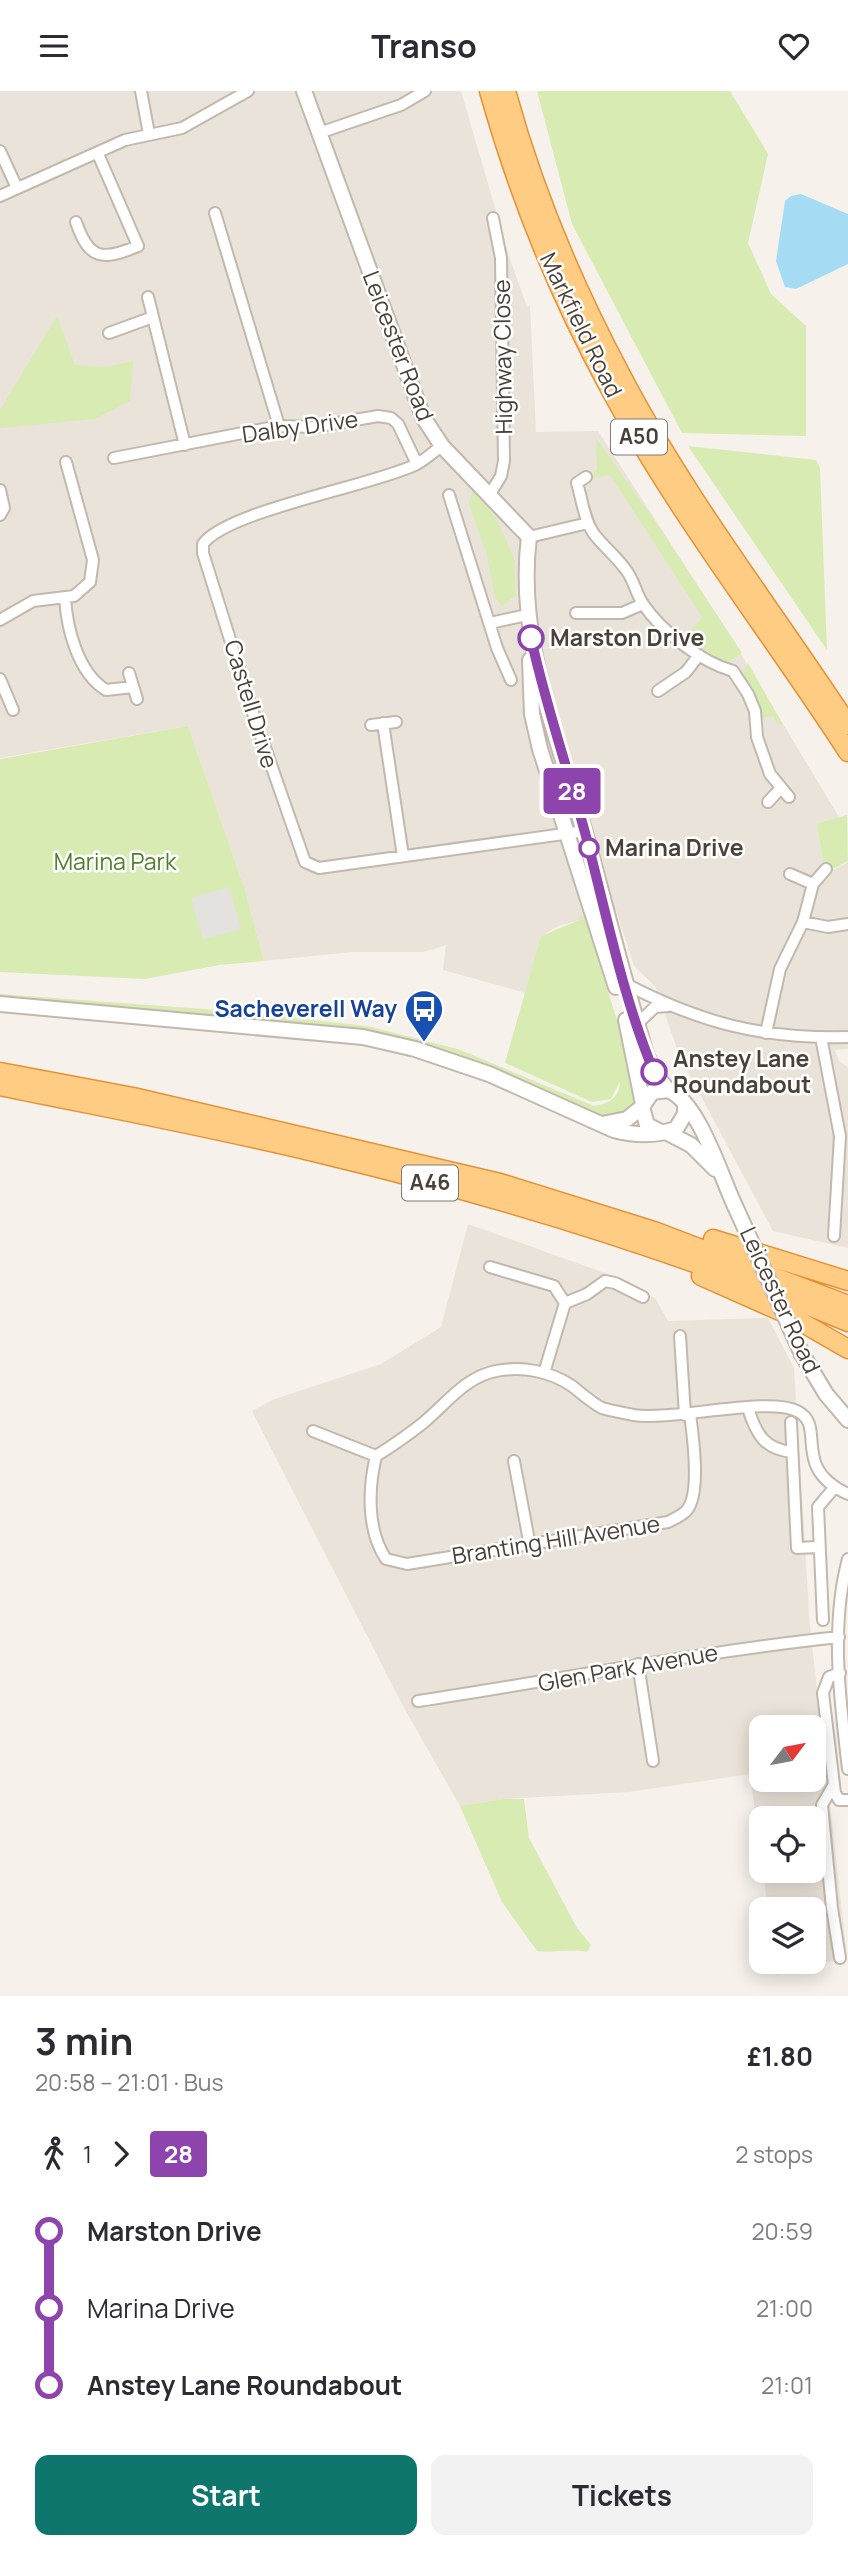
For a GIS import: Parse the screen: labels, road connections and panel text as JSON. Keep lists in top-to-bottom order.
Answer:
{
  "streets": {
    "highway": ["Markfield Road", "A50", "A46"],
    "street": [
      "Leicester Road",
      "Highway Close",
      "Dalby Drive",
      "Castell Drive",
      "Branting Hill Avenue",
      "Glen Park Avenue"
    ]
  },
  "crossings": [
    ["Leicester Road", "Highway Close"],
    ["Dalby Drive", "Castell Drive"]
  ],
  "parks": ["Marina Park"],
  "places": {
    "other": ["Marston Drive", "Marina Drive", "Anstey Lane Roundabout"],
    "bus stop": ["Sacheverell Way"]
  },
  "lines": ["bus line 28"],
  "north": "top right",
  "page": {
    "header": "Transo",
    "on_map": "28",
    "heading": ["3 min", "20:58 – 21:01 · Bus", "£1.80"],
    "legs": ["1", "28", "2 stops"],
    "list": [
      {
        "name": "Marston Drive",
        "value": "20:59"
      },
      {
        "name": "Marina Drive",
        "value": "21:00"
      },
      {
        "name": "Anstey Lane Roundabout",
        "value": "21:01"
      }
    ],
    "buttons": ["Start", "Tickets"]
  }
}
